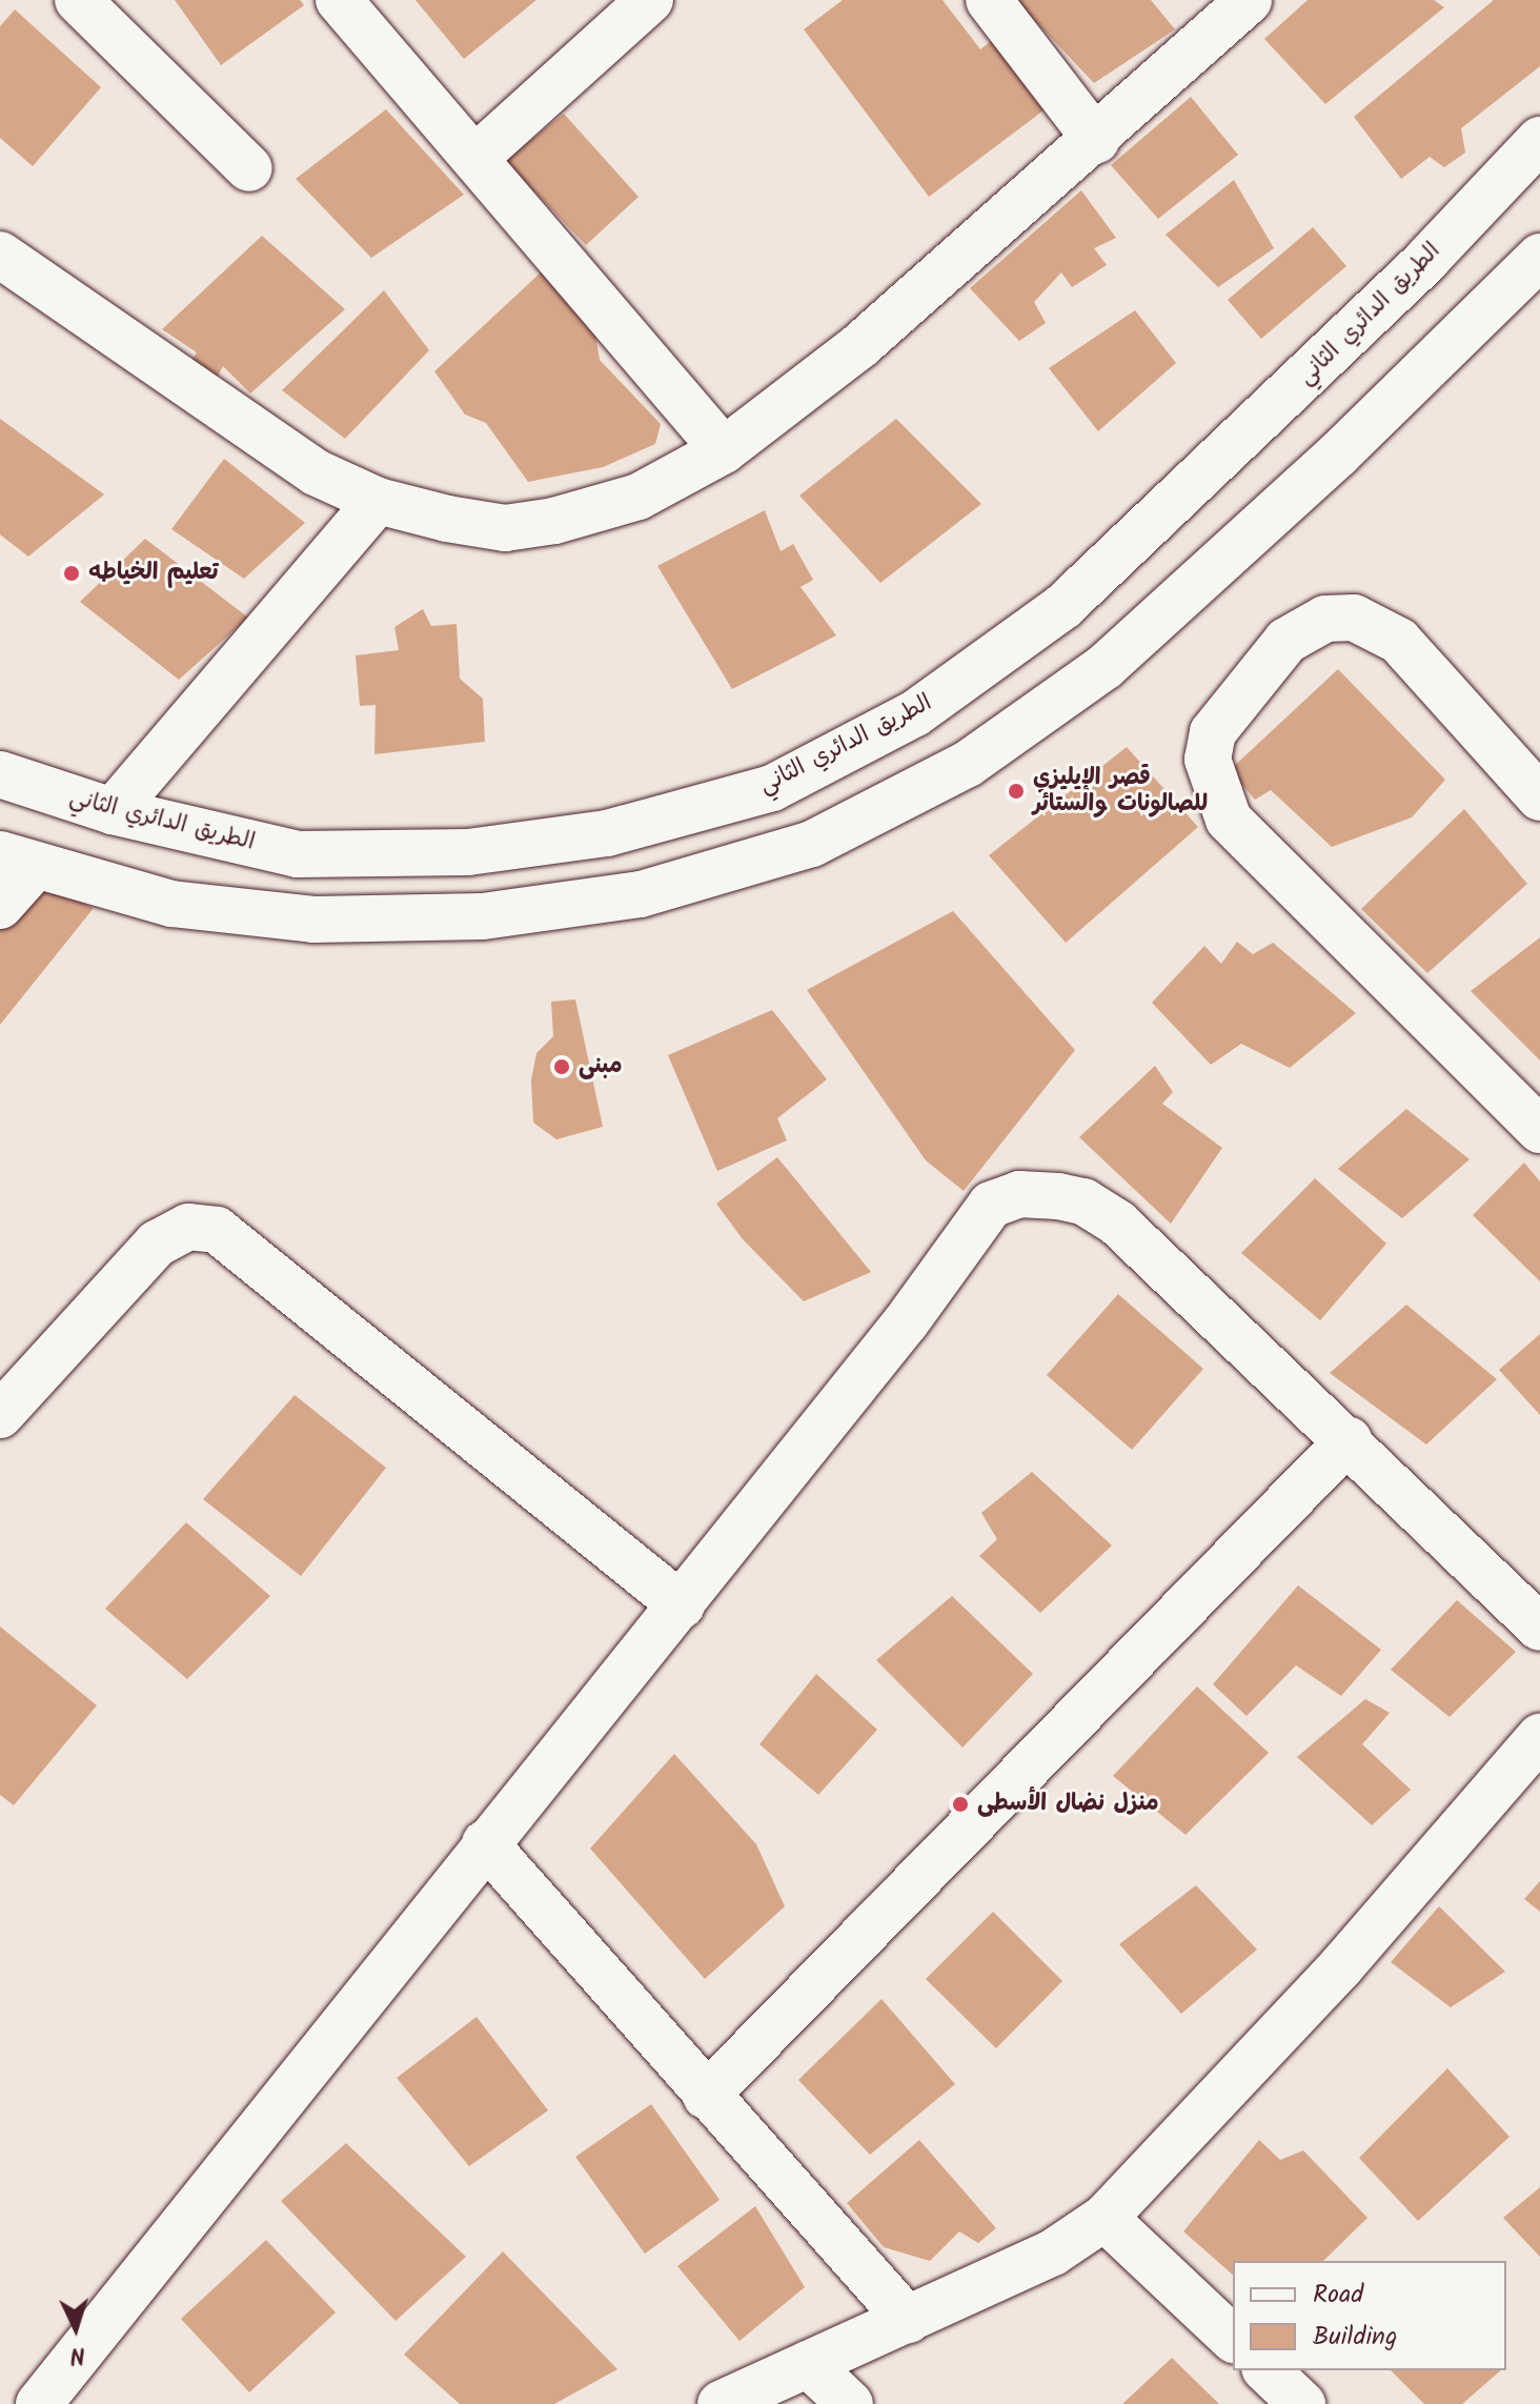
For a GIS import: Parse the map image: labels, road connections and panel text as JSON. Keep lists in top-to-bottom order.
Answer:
{
  "streets": {
    "street": ["الطريق الدائري الثاني"]
  },
  "places": [
    "تعليم الخياطه",
    "قصر الإيليزي للصالونات والستائر",
    "مبنى",
    "منزل نضال الأسطى"
  ],
  "legend": ["Road", "Building"],
  "north": "bottom"
}
